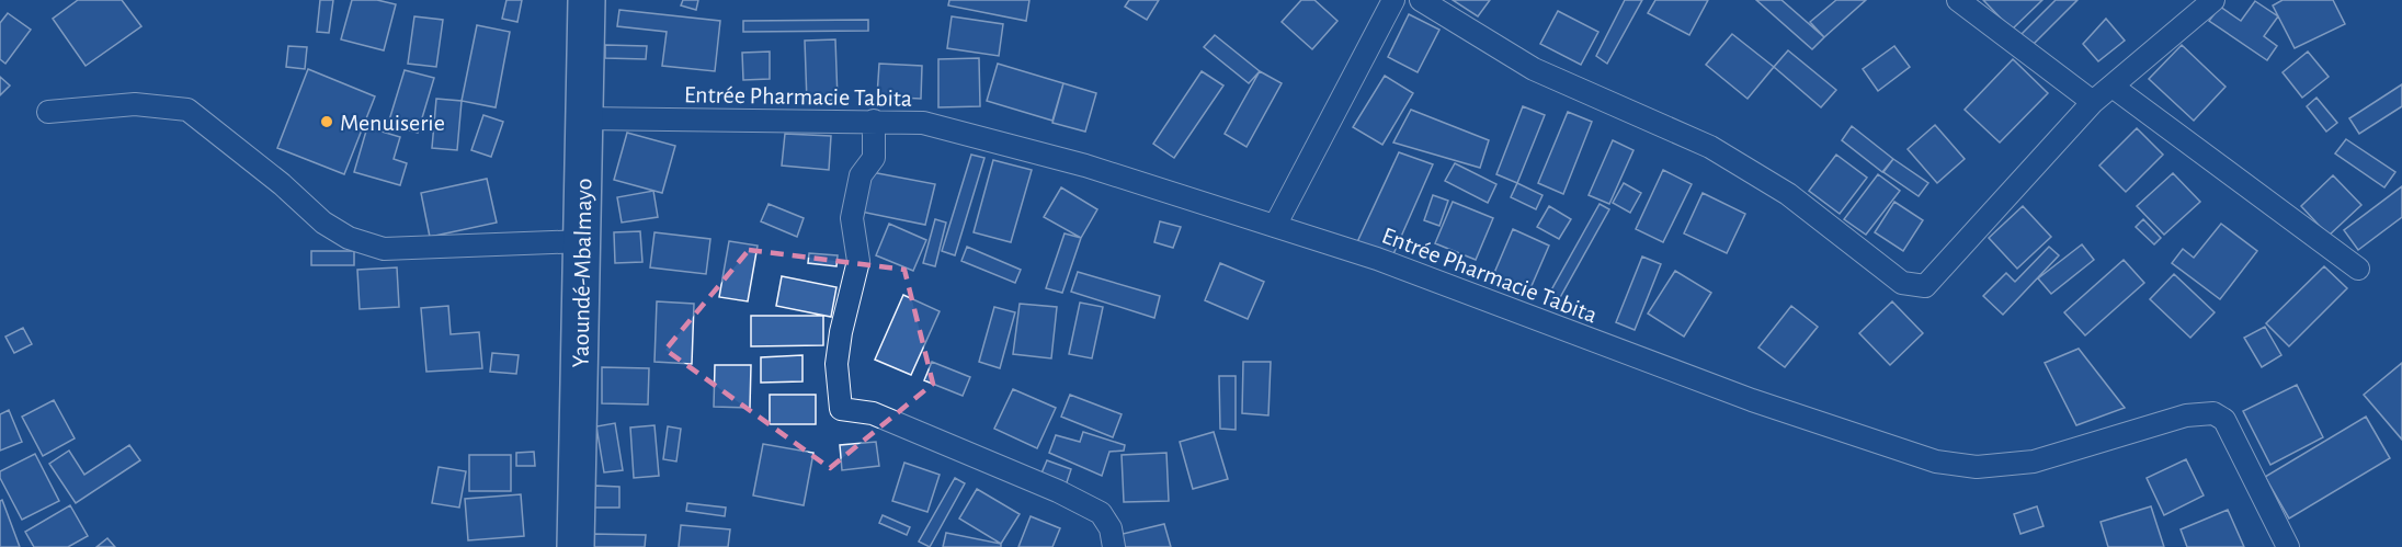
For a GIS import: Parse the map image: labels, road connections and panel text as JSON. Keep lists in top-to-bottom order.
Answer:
{
  "streets": {
    "highway": ["Yaoundé-Mbalmayo"],
    "street": ["Entrée Pharmacie Tabita"]
  },
  "crossings": [
    ["Entrée Pharmacie Tabita", "Yaoundé-Mbalmayo"]
  ],
  "places": ["Menuiserie"]
}
